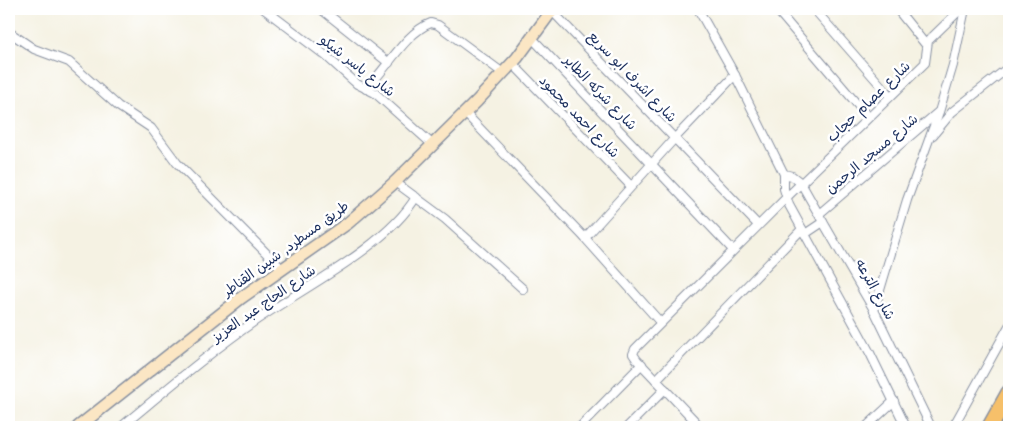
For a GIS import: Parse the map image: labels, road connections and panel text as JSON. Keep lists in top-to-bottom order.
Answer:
{
  "streets": {
    "main road": ["طريق مسطرد, شبين القناطر"],
    "street": [
      "شارع ياسر شيكو",
      "شارع اشرف ابو سريع",
      "شارع شركه الطاير",
      "شارع عصام حجاب",
      "شارع احمد محمود",
      "شارع مسجد الرحمن",
      "شارع الترعه",
      "شارع الحاج عبد العزيز"
    ]
  },
  "crossings": [
    ["شارع ياسر شيكو", "طريق مسطرد, شبين القناطر"],
    ["شارع اشرف ابو سريع", "شارع عصام حجاب"],
    ["شارع اشرف ابو سريع", "طريق مسطرد, شبين القناطر"],
    ["شارع شركه الطاير", "شارع عصام حجاب"],
    ["شارع شركه الطاير", "طريق مسطرد, شبين القناطر"],
    ["شارع عصام حجاب", "شارع الترعه"],
    ["شارع احمد محمود", "طريق مسطرد, شبين القناطر"],
    ["شارع مسجد الرحمن", "شارع الترعه"]
  ]
}
